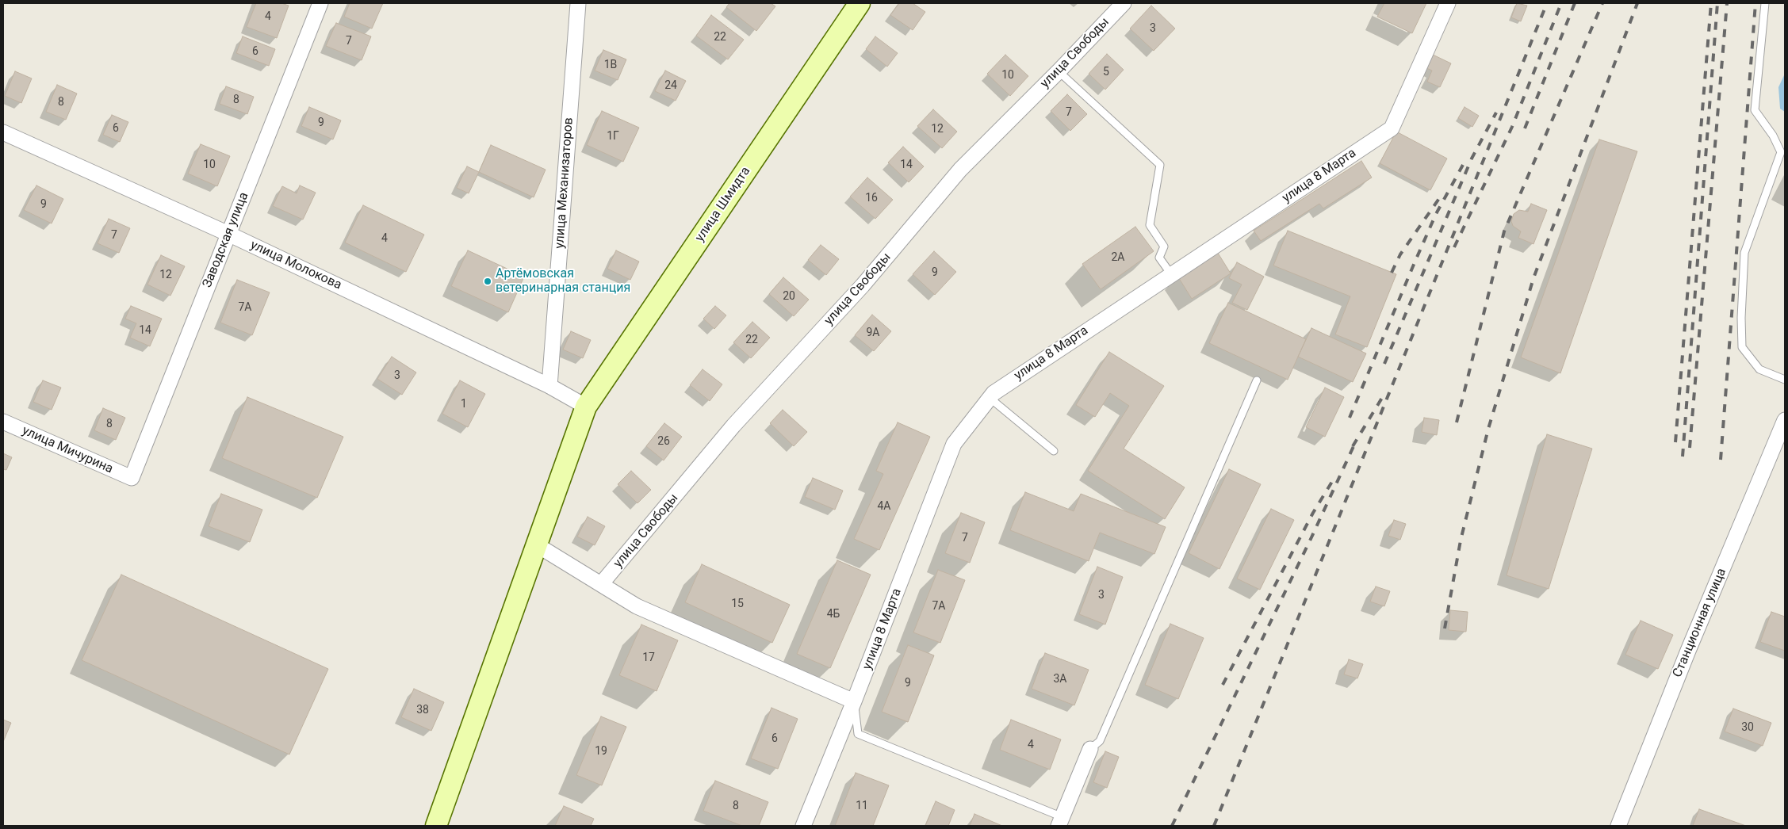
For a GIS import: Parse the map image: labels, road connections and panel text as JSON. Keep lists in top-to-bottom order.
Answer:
{
  "streets": {
    "street": [
      "улица Свободы",
      "улица 8 Марта",
      "улица Механизаторов",
      "улица Шмидта",
      "Заводская улица",
      "улица Молокова",
      "улица Мичурина",
      "Станционная улица"
    ]
  },
  "crossings": [
    ["улица Механизаторов", "улица Молокова"],
    ["улица Шмидта", "улица Молокова"],
    ["Заводская улица", "улица Молокова"],
    ["Заводская улица", "улица Мичурина"]
  ],
  "places": ["Артёмовская ветеринарная станция"],
  "house_numbers": [
    "4",
    "3",
    "22",
    "7",
    "6",
    "1В",
    "5",
    "10",
    "24",
    "8",
    "8",
    "7",
    "9",
    "6",
    "12",
    "1Г",
    "10",
    "14",
    "16",
    "9",
    "7",
    "4",
    "2А",
    "9",
    "12",
    "20",
    "7А",
    "14",
    "9А",
    "22",
    "3",
    "1",
    "8",
    "26",
    "4А",
    "7",
    "3",
    "15",
    "7А",
    "4Б",
    "17",
    "3А",
    "9",
    "38",
    "30",
    "6",
    "4",
    "19",
    "8",
    "11"
  ]
}
